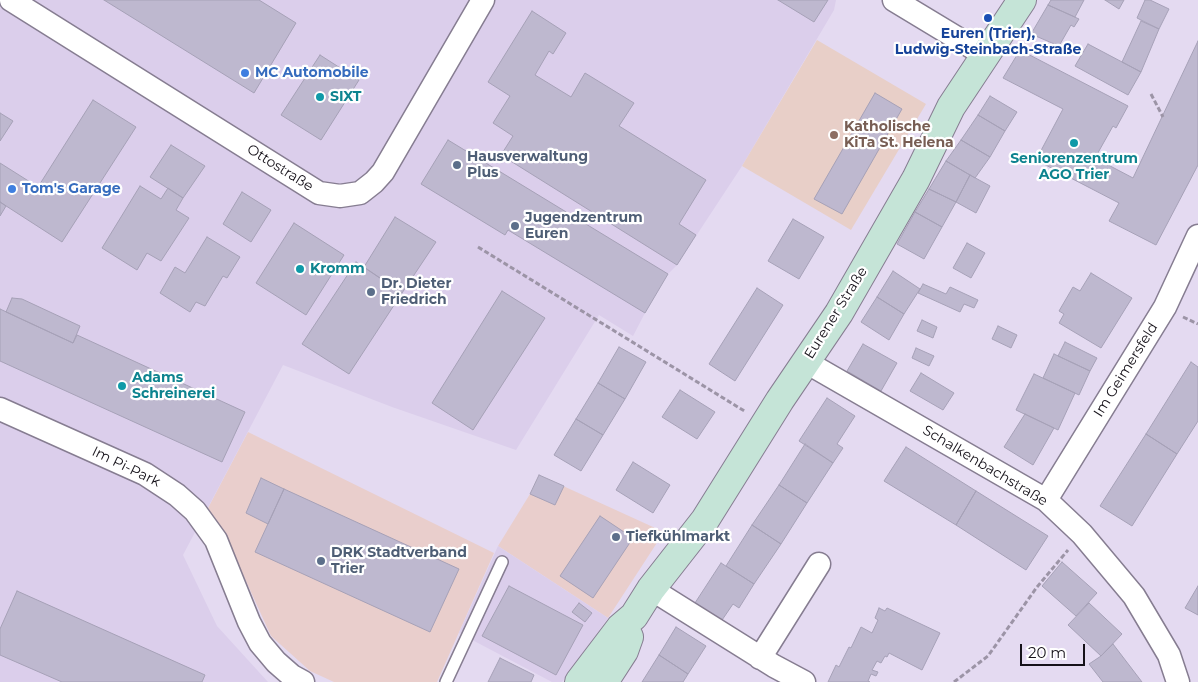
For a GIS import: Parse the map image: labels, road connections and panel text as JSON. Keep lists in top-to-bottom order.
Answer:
{
  "streets": {
    "street": [
      "Ottostraße",
      "Eurener Straße",
      "Im Geimersfeld",
      "Schalkenbachstraße",
      "Im Pi-Park"
    ]
  },
  "crossings": [
    ["Eurener Straße", "Schalkenbachstraße"],
    ["Im Geimersfeld", "Schalkenbachstraße"]
  ],
  "places": [
    "Euren (Trier), Ludwig-Steinbach-Straße",
    "MC Automobile",
    "SIXT",
    "Katholische KiTa St. Helena",
    "Seniorenzentrum AGO Trier",
    "Hausverwaltung Plus",
    "Tom's Garage",
    "Jugendzentrum Euren",
    "Kromm",
    "Dr. Dieter Friedrich",
    "Adams Schreinerei",
    "Tiefkühlmarkt",
    "DRK Stadtverband Trier"
  ],
  "scale_bar": "20 m"
}
